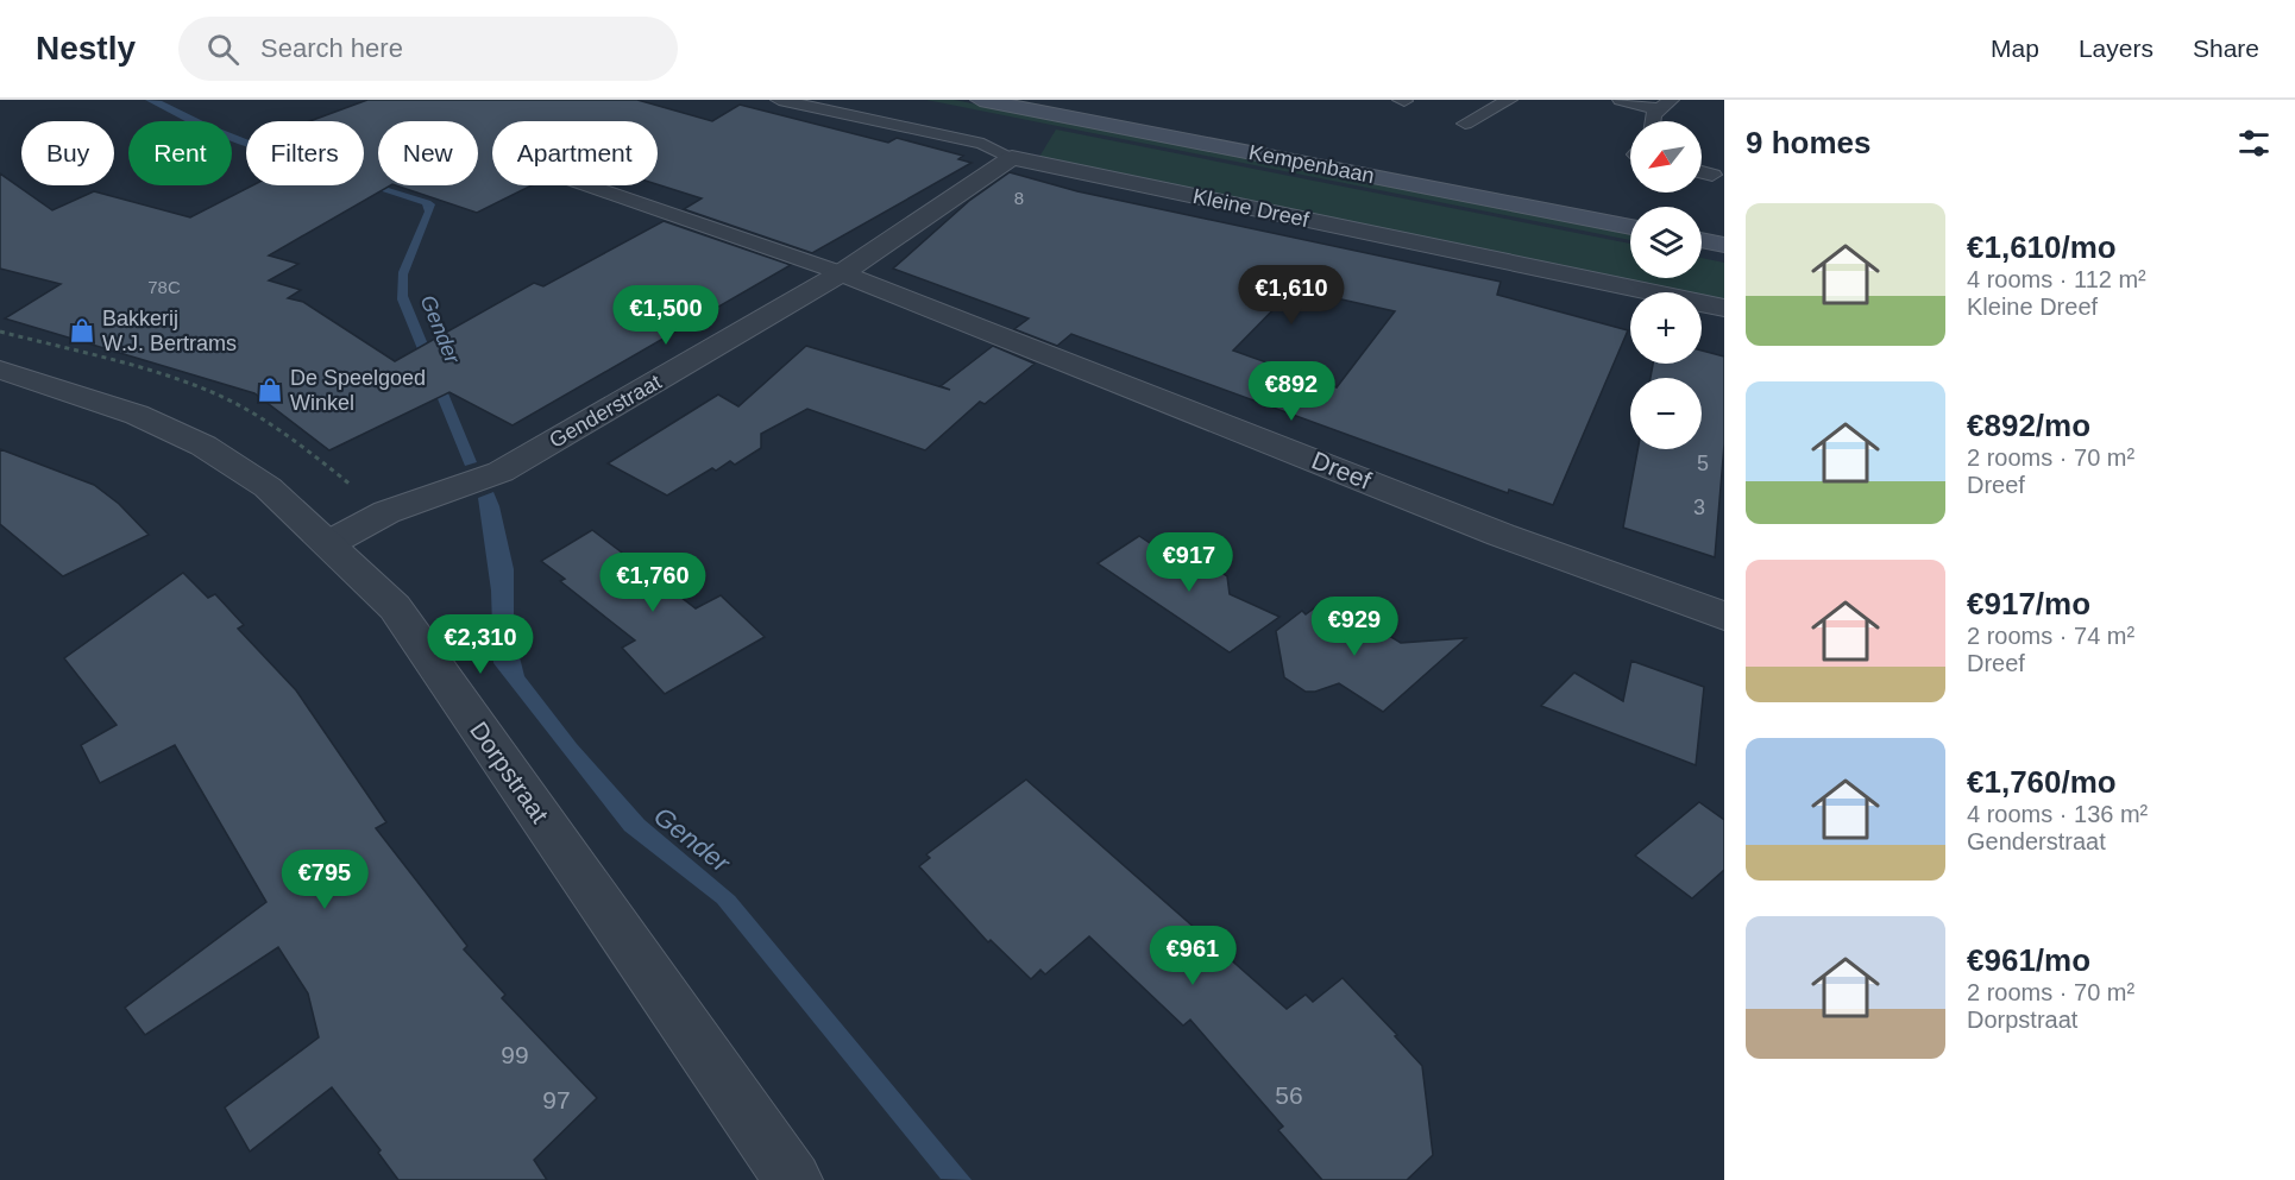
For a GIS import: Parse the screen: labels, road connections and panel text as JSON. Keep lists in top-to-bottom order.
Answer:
{
  "streets": {
    "main road": ["Kempenbaan"],
    "street": [
      "Kleine Dreef",
      "Genderstraat",
      "Dreef",
      "Dorpstraat"
    ]
  },
  "crossings": [
    ["Kleine Dreef", "Genderstraat"],
    ["Genderstraat", "Dreef"],
    ["Genderstraat", "Dorpstraat"]
  ],
  "water": ["Gender"],
  "places": {
    "shop": ["Bakkerij W.J. Bertrams", "De Speelgoed Winkel"]
  },
  "house_numbers": [
    "8",
    "78C",
    "5",
    "3",
    "99",
    "56",
    "97"
  ],
  "north": "bottom left",
  "page": {
    "header": "Nestly",
    "search": "Search here",
    "nav": ["Map", "Layers", "Share"],
    "heading": "9 homes",
    "map_buttons": ["+", "−"],
    "chip": [
      "Buy",
      "Rent",
      "Filters",
      "New",
      "Apartment"
    ],
    "list": [
      {
        "name": "€1,610/mo",
        "note": "4 rooms · 112 m² · Kleine Dreef"
      },
      {
        "name": "€892/mo",
        "note": "2 rooms · 70 m² · Dreef"
      },
      {
        "name": "€917/mo",
        "note": "2 rooms · 74 m² · Dreef"
      },
      {
        "name": "€1,760/mo",
        "note": "4 rooms · 136 m² · Genderstraat"
      },
      {
        "name": "€961/mo",
        "note": "2 rooms · 70 m² · Dorpstraat"
      }
    ],
    "price": [
      "€1,610",
      "€1,500",
      "€892",
      "€917",
      "€1,760",
      "€929",
      "€2,310",
      "€795",
      "€961"
    ]
  }
}
